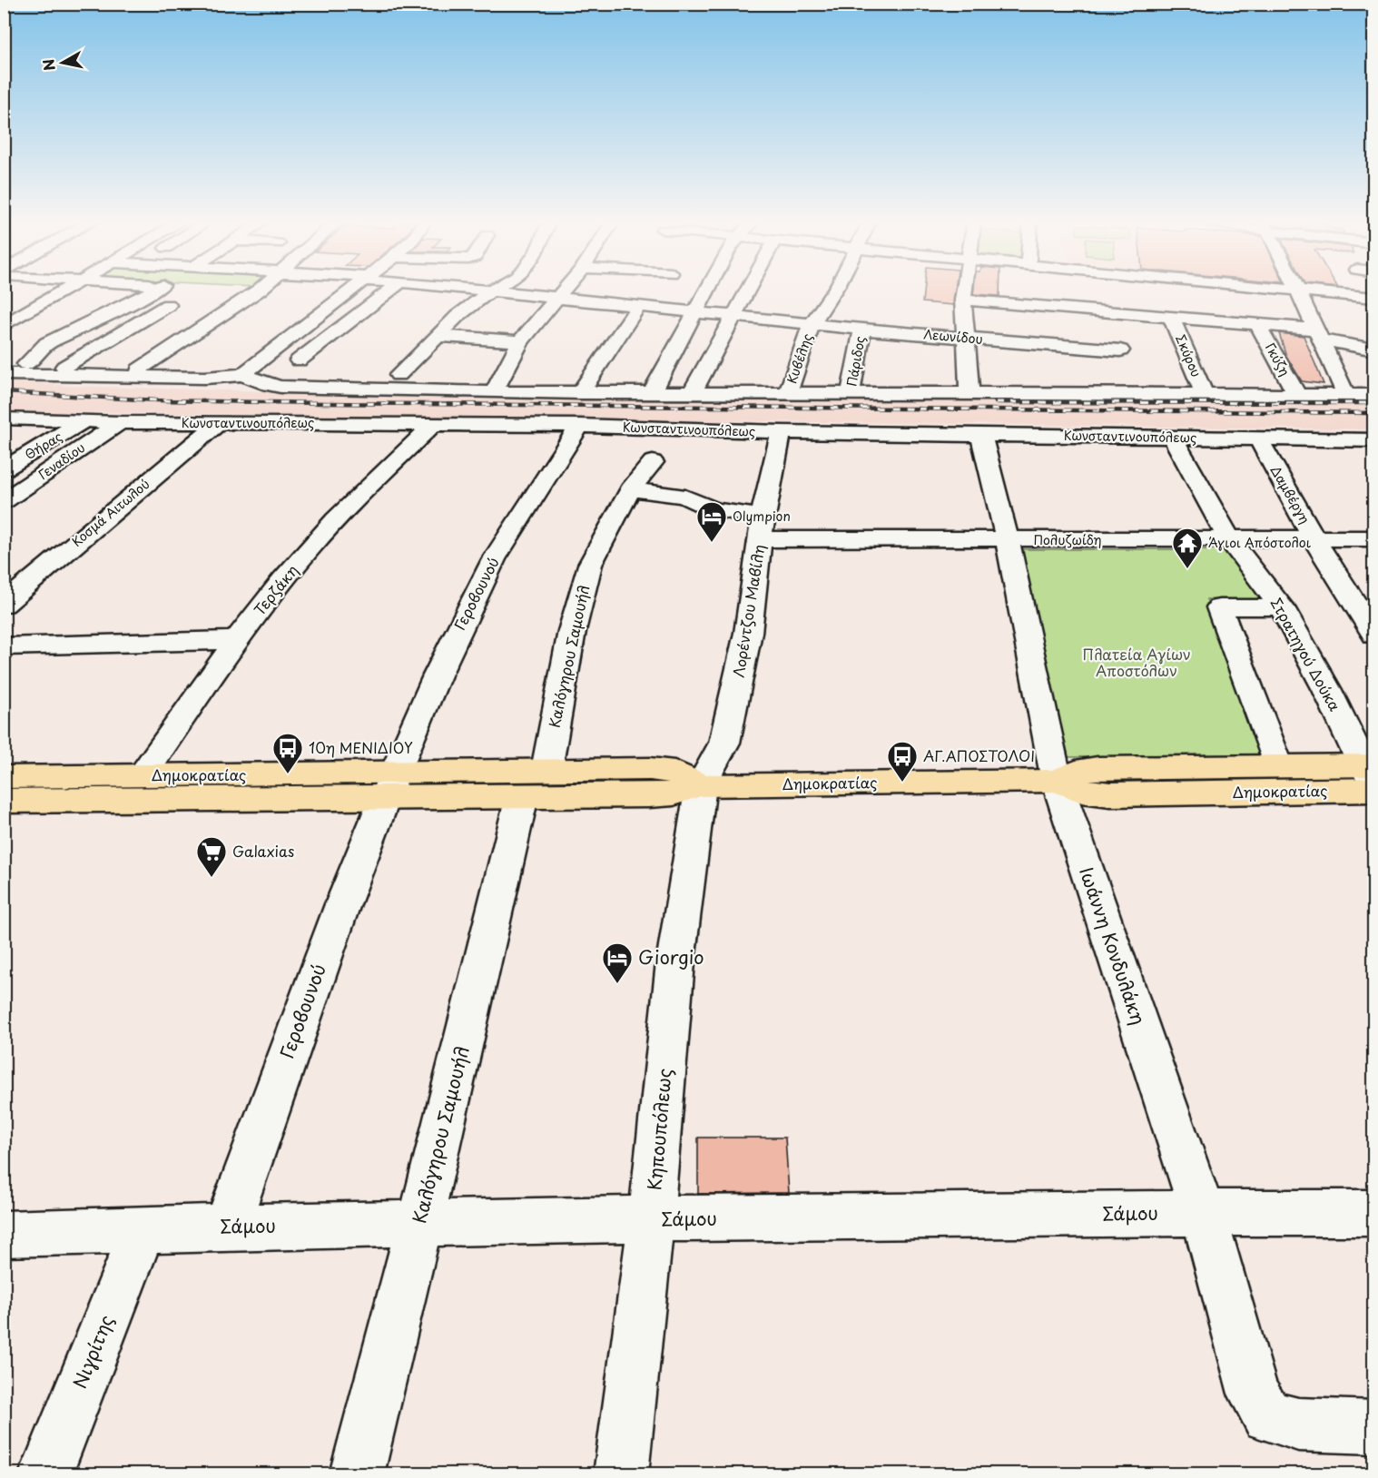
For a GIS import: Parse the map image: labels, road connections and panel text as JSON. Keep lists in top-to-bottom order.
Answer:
{
  "streets": {
    "main road": ["Δημοκρατίας"],
    "street": [
      "Λεωνίδου",
      "Σκύρου",
      "Κυβέλης",
      "Γκύζη",
      "Πάριδος",
      "Κωνσταντινουπόλεως",
      "Θήρας",
      "Γεναδίου",
      "Δαμβέργη",
      "Κοσμά Αιτωλού",
      "Πολυζωίδη",
      "Τερζάκη",
      "Γεροβουνού",
      "Λορέντζου Μαβίλη",
      "Στρατηγού Δούκα",
      "Καλόγηρου Σαμουήλ",
      "Ιωάννη Κονδυλάκη",
      "Κηπουπόλεως",
      "Σάμου",
      "Νιγρίτης"
    ]
  },
  "crossings": [
    ["Λεωνίδου", "Κυβέλης"],
    ["Λεωνίδου", "Πάριδος"],
    ["Κωνσταντινουπόλεως", "Θήρας"],
    ["Κωνσταντινουπόλεως", "Γεναδίου"],
    ["Κωνσταντινουπόλεως", "Δαμβέργη"],
    ["Κωνσταντινουπόλεως", "Κοσμά Αιτωλού"],
    ["Κωνσταντινουπόλεως", "Τερζάκη"],
    ["Κωνσταντινουπόλεως", "Γεροβουνού"],
    ["Κωνσταντινουπόλεως", "Λορέντζου Μαβίλη"],
    ["Κωνσταντινουπόλεως", "Στρατηγού Δούκα"],
    ["Κωνσταντινουπόλεως", "Ιωάννη Κονδυλάκη"],
    ["Δαμβέργη", "Πολυζωίδη"],
    ["Πολυζωίδη", "Λορέντζου Μαβίλη"],
    ["Πολυζωίδη", "Στρατηγού Δούκα"],
    ["Πολυζωίδη", "Καλόγηρου Σαμουήλ"],
    ["Πολυζωίδη", "Ιωάννη Κονδυλάκη"],
    ["Τερζάκη", "Δημοκρατίας"],
    ["Γεροβουνού", "Δημοκρατίας"],
    ["Γεροβουνού", "Σάμου"],
    ["Λορέντζου Μαβίλη", "Δημοκρατίας"],
    ["Λορέντζου Μαβίλη", "Κηπουπόλεως"],
    ["Στρατηγού Δούκα", "Δημοκρατίας"],
    ["Καλόγηρου Σαμουήλ", "Δημοκρατίας"],
    ["Καλόγηρου Σαμουήλ", "Σάμου"],
    ["Δημοκρατίας", "Ιωάννη Κονδυλάκη"],
    ["Δημοκρατίας", "Κηπουπόλεως"],
    ["Ιωάννη Κονδυλάκη", "Σάμου"],
    ["Κηπουπόλεως", "Σάμου"],
    ["Σάμου", "Νιγρίτης"]
  ],
  "parks": ["Πλατεία Αγίων Αποστόλων"],
  "places": {
    "hotel": ["Olympion", "Giorgio"],
    "temple": ["Άγιοι Απόστολοι"],
    "bus stop": ["10η ΜΕΝΙΔΙΟΥ", "ΑΓ.ΑΠΟΣΤΟΛΟΙ"],
    "supermarket": ["Galaxias"]
  },
  "north": "left"
}
